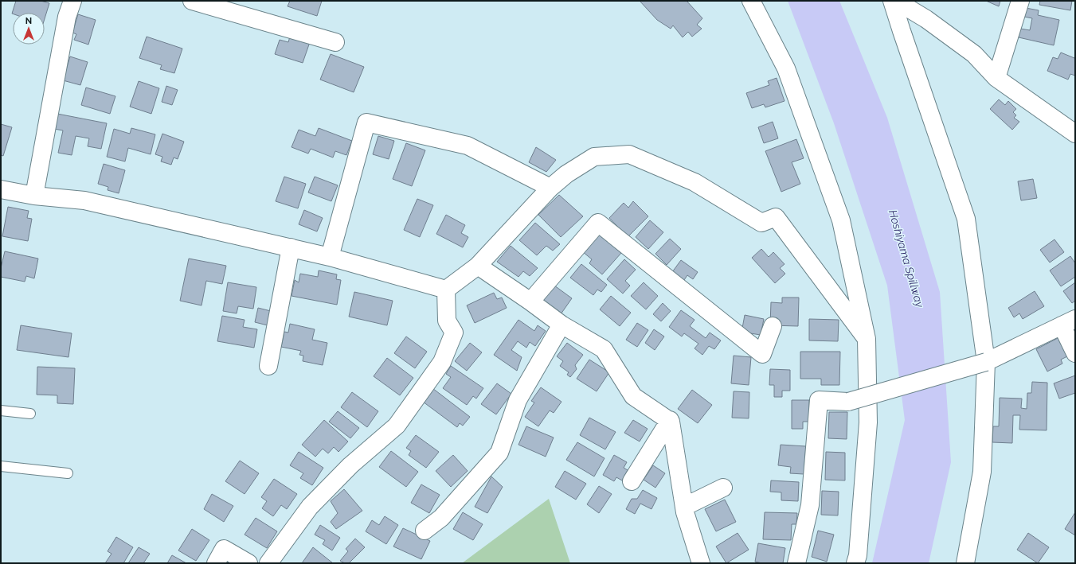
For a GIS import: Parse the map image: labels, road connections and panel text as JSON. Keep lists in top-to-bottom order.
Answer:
{
  "water": ["Hoshiyama Spillway"],
  "north": "top"
}
